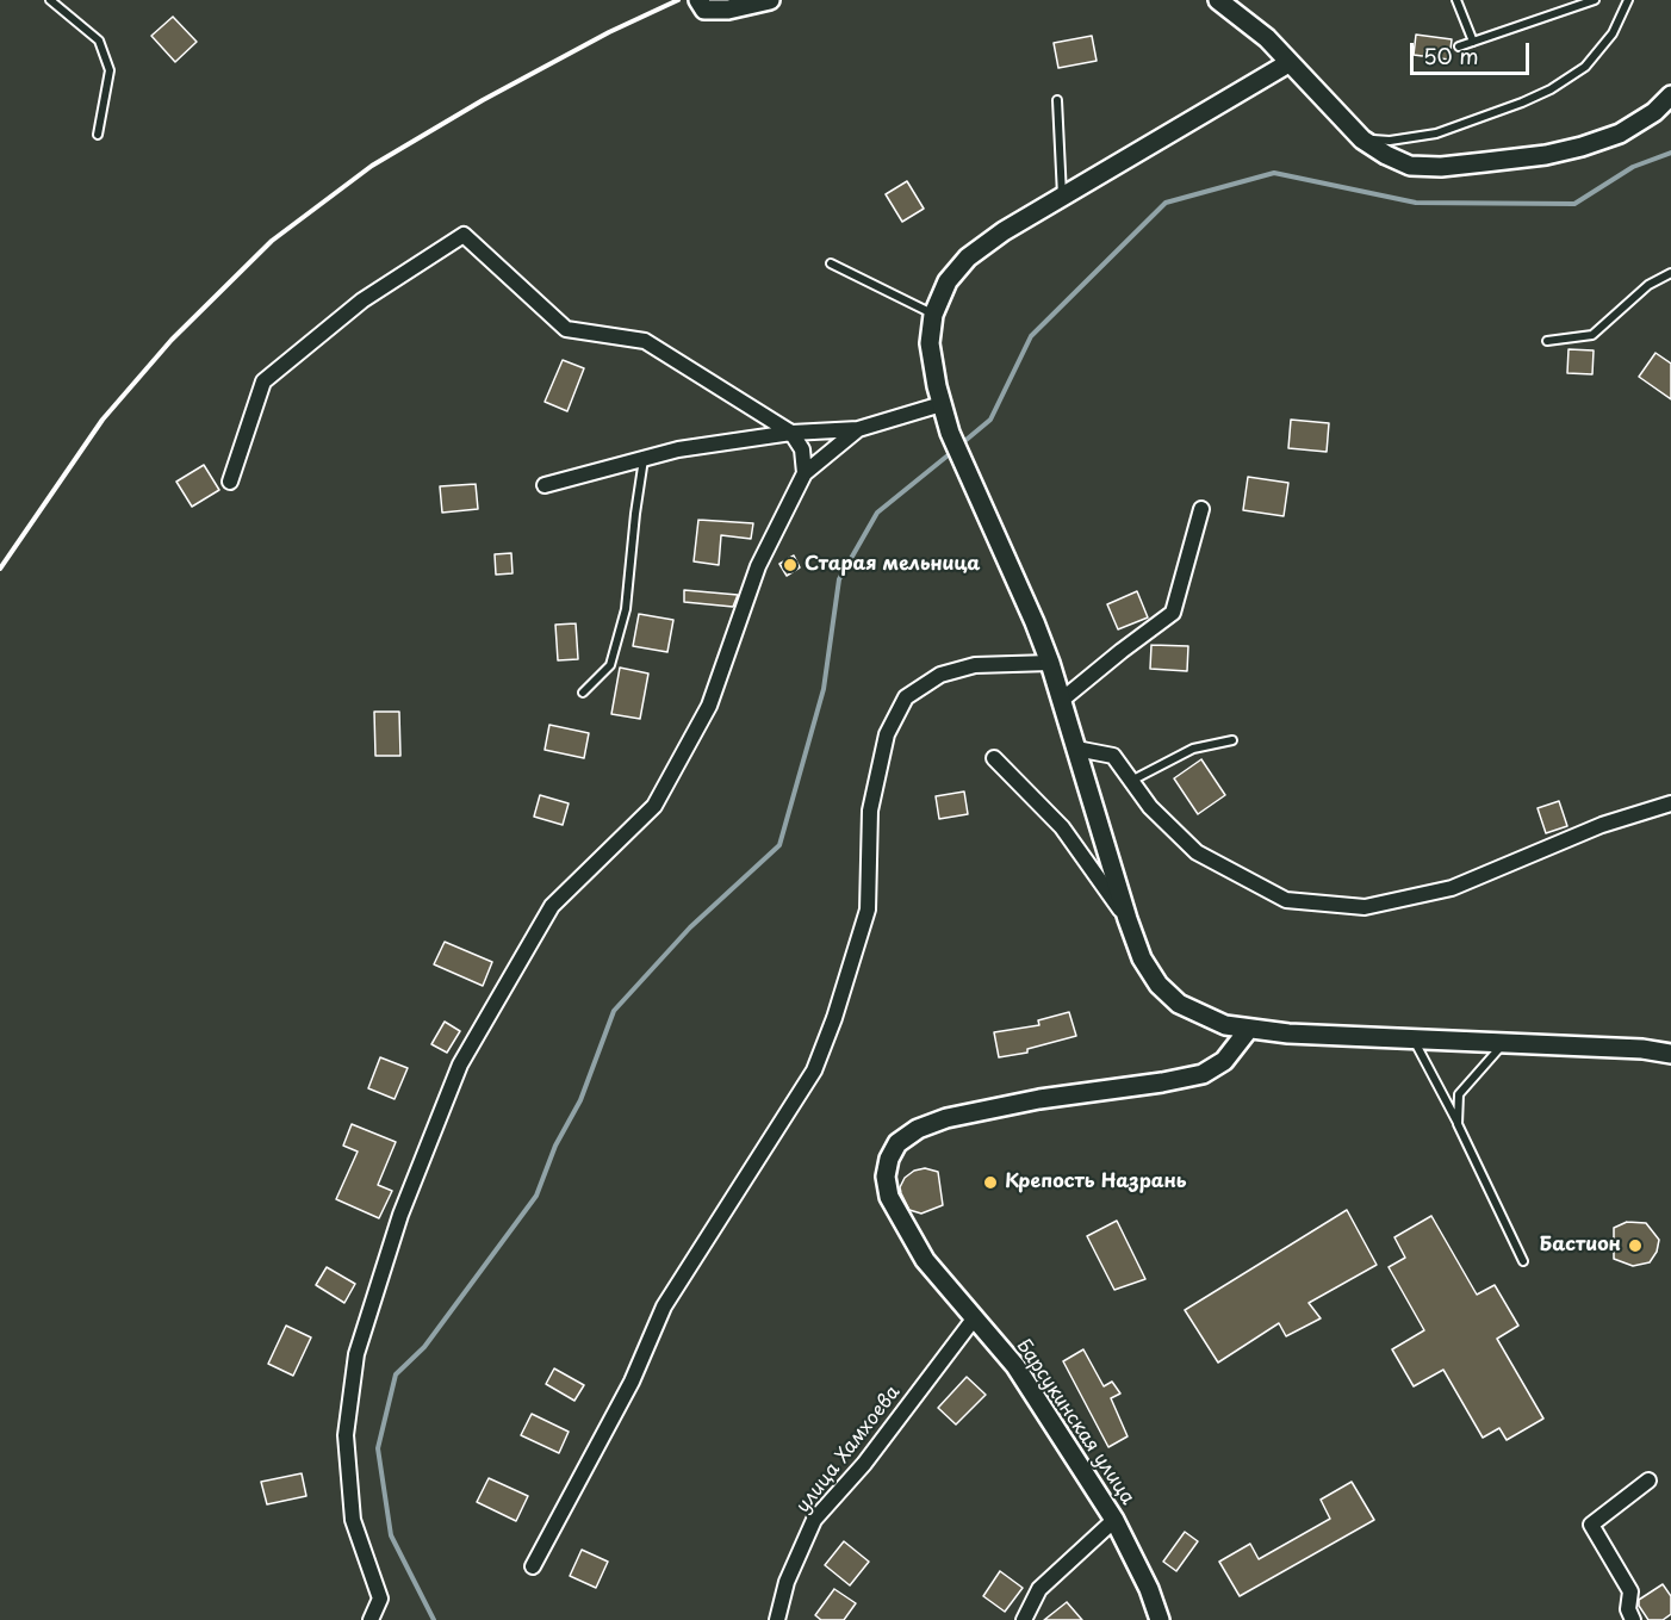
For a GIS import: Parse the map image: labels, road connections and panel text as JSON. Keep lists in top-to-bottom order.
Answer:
{
  "streets": {
    "street": ["Барсукинская улица", "улица Хамхоева"]
  },
  "crossings": [
    ["Барсукинская улица", "улица Хамхоева"]
  ],
  "places": ["Старая мельница", "Крепость Назрань", "Бастион"],
  "scale_bar": "50 m"
}
